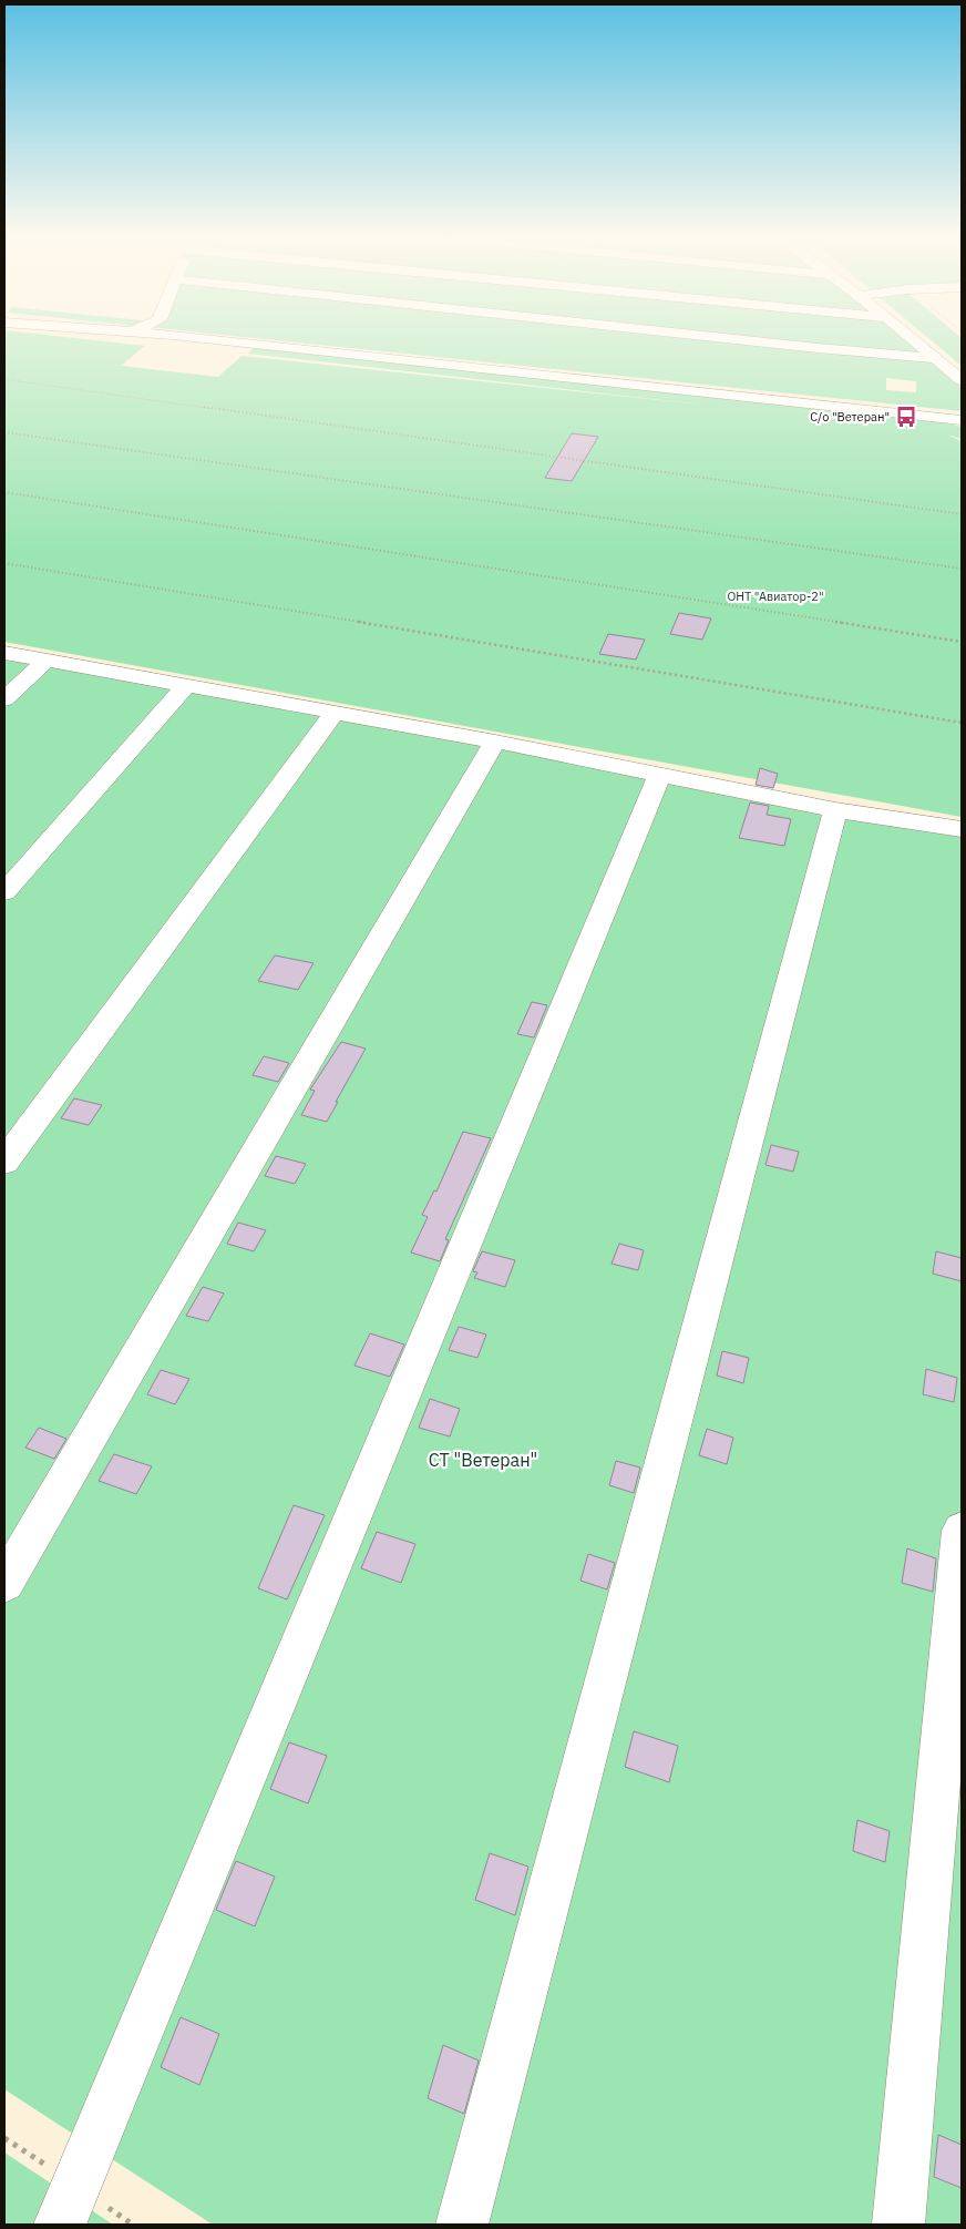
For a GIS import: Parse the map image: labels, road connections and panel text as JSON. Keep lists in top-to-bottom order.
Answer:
{
  "parks": ["ОНТ \"Авиатор-2\"", "СТ \"Ветеран\""],
  "places": {
    "bus stop": ["С/о \"Ветеран\""]
  }
}
